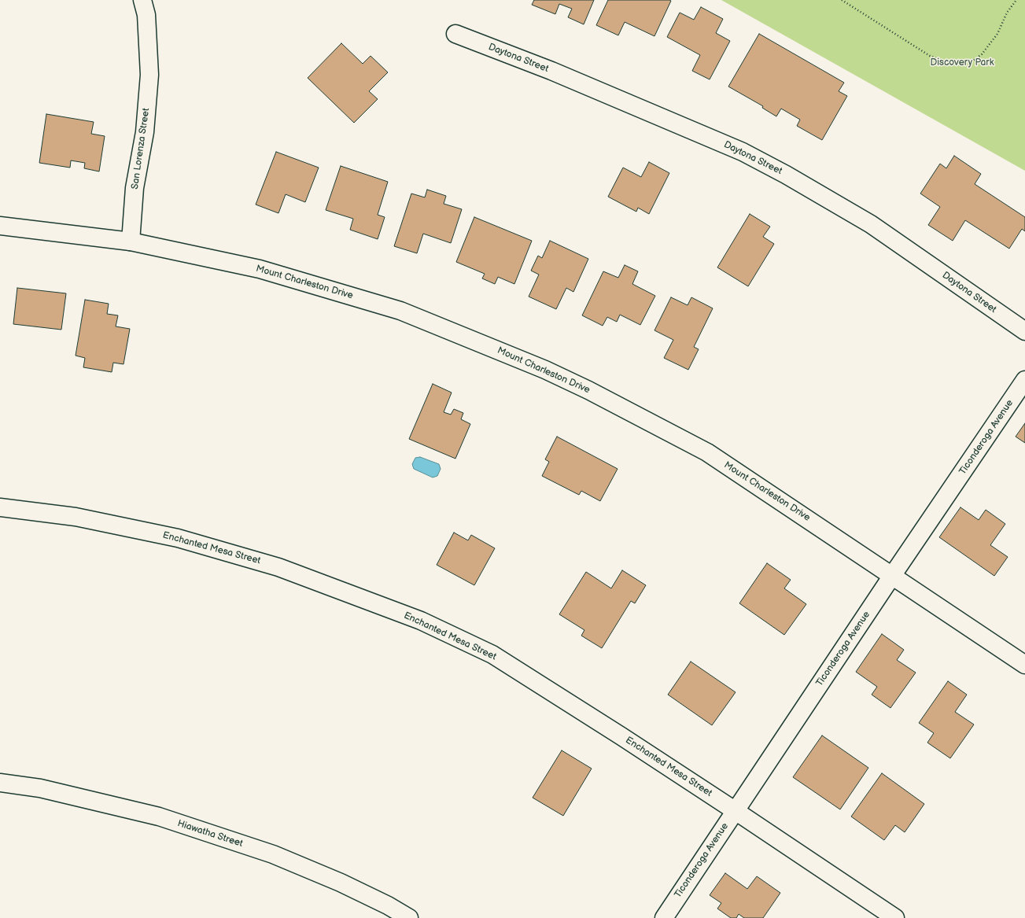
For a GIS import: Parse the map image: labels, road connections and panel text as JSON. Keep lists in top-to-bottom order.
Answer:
{
  "streets": {
    "street": [
      "Daytona Street",
      "San Lorenza Street",
      "Mount Charleston Drive",
      "Ticonderoga Avenue",
      "Enchanted Mesa Street",
      "Hiawatha Street"
    ]
  },
  "crossings": [
    ["San Lorenza Street", "Mount Charleston Drive"],
    ["Mount Charleston Drive", "Ticonderoga Avenue"],
    ["Ticonderoga Avenue", "Enchanted Mesa Street"]
  ],
  "parks": ["Discovery Park"]
}
